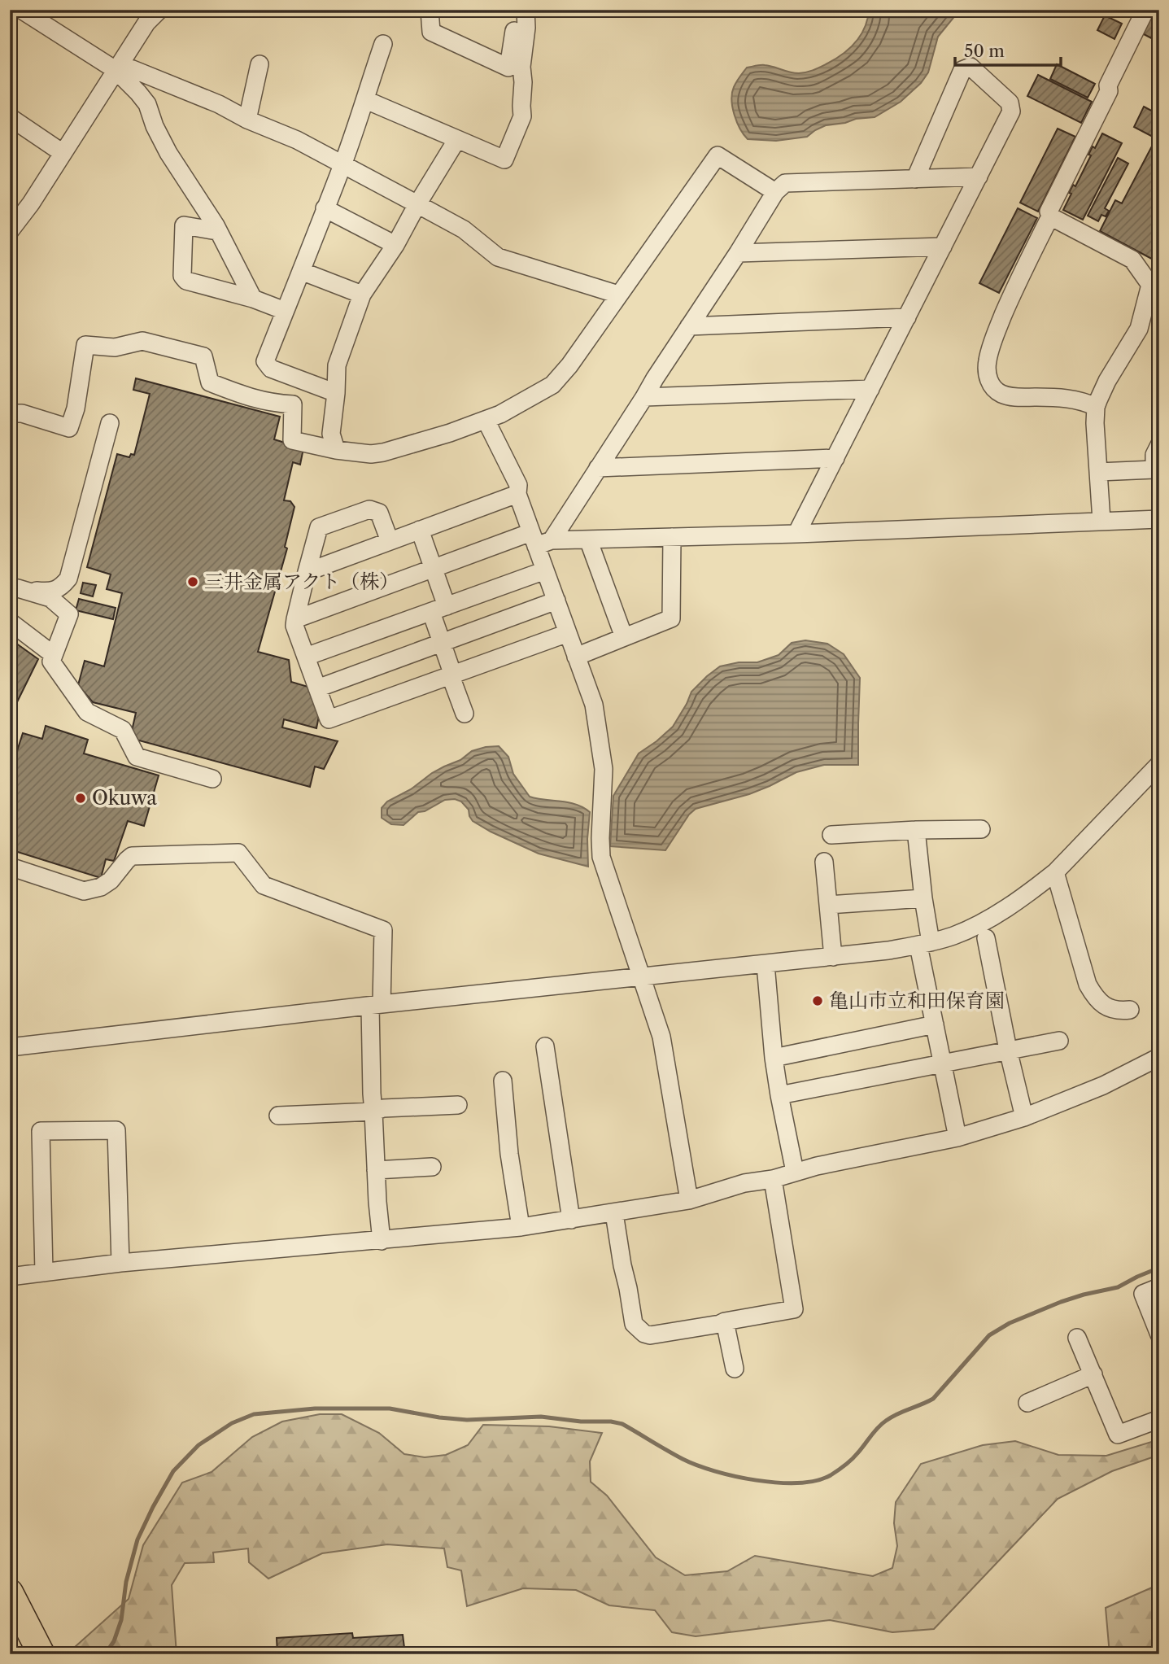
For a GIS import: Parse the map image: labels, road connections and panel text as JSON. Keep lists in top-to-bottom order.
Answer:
{
  "places": ["三井金属アクト（株）", "Okuwa", "亀山市立和田保育園"],
  "scale_bar": "50 m"
}
